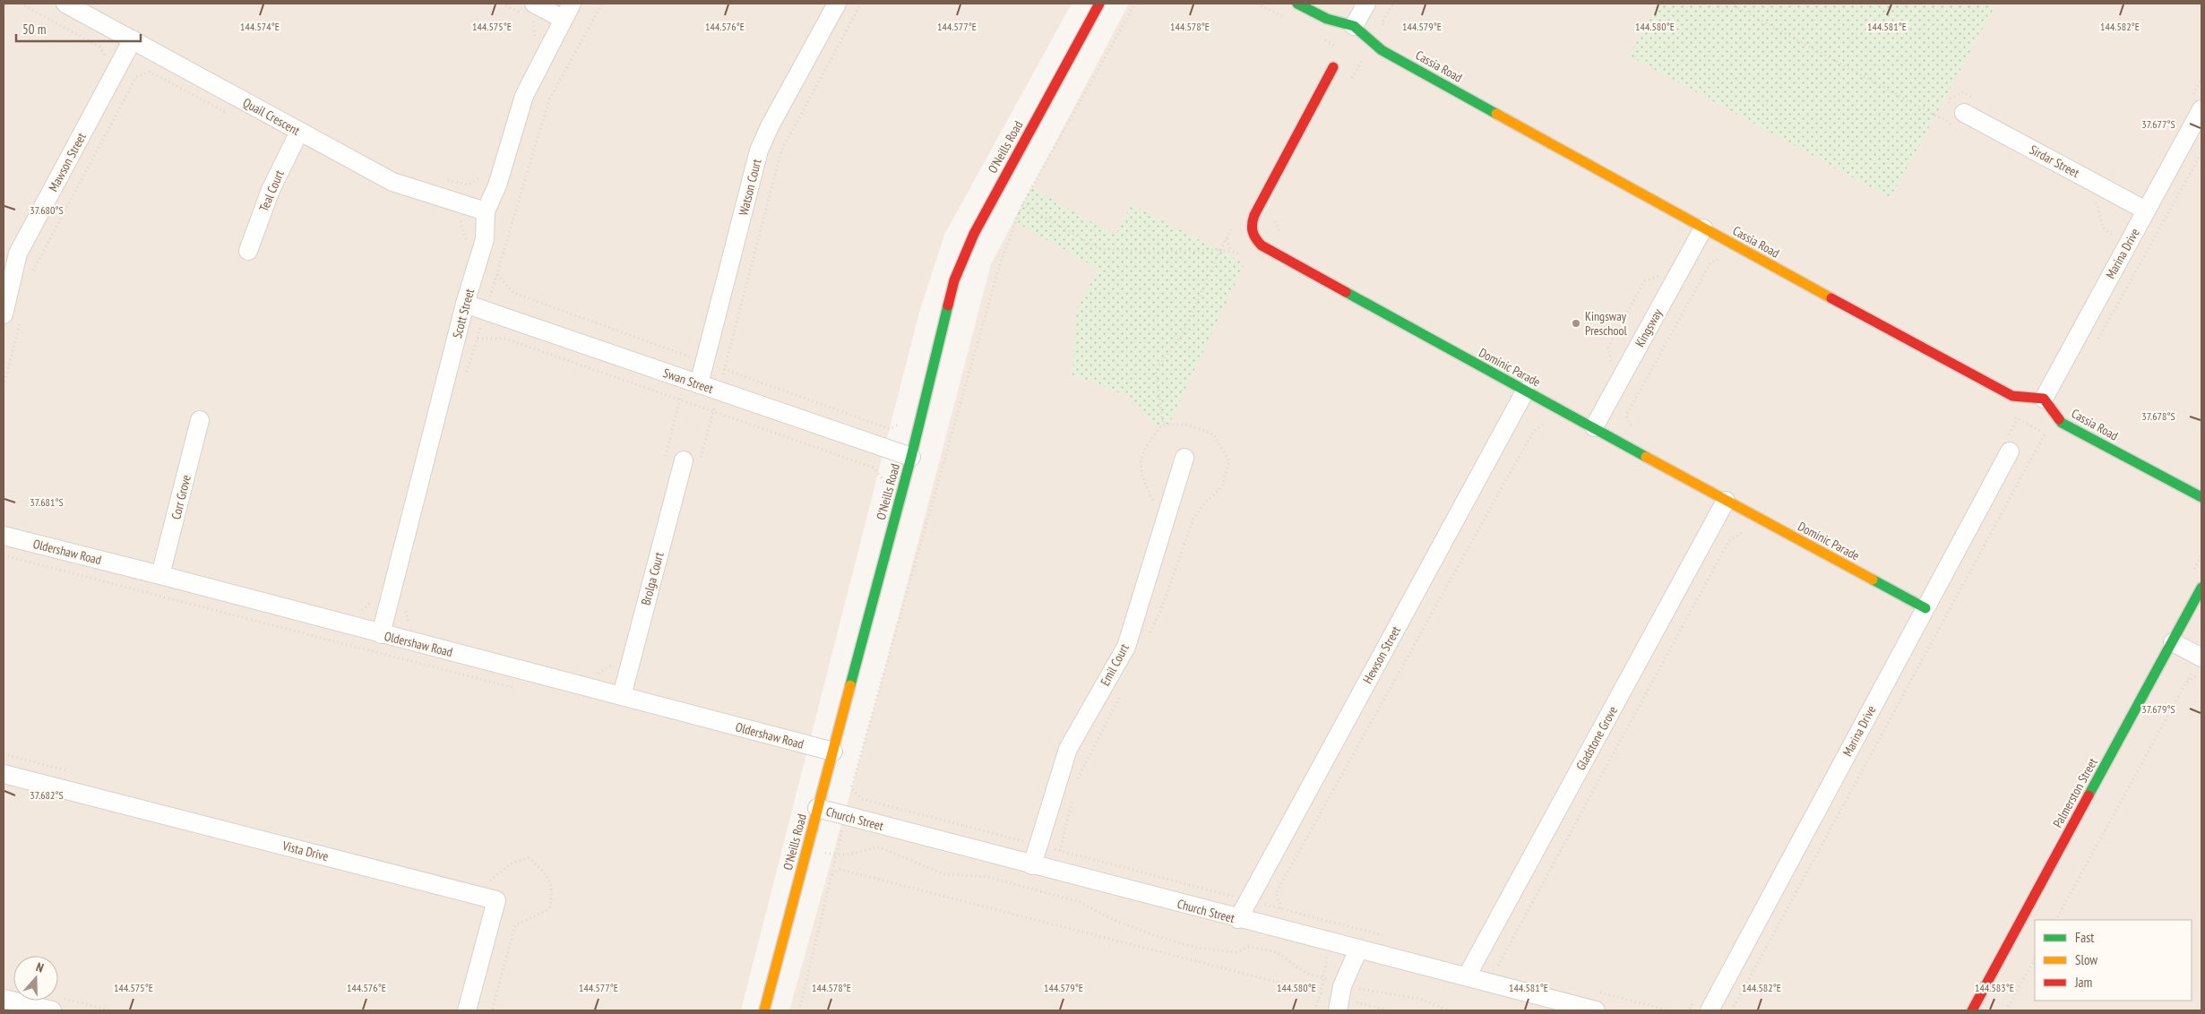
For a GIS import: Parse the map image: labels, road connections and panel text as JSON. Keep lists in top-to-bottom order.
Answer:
{
  "streets": {
    "street": [
      "Cassia Road",
      "Quail Crescent",
      "O'Neills Road",
      "Sirdar Street",
      "Mawson Street",
      "Watson Court",
      "Teal Court",
      "Marina Drive",
      "Scott Street",
      "Kingsway",
      "Dominic Parade",
      "Swan Street",
      "Corr Grove",
      "Oldershaw Road",
      "Brolga Court",
      "Hewson Street",
      "Emil Court",
      "Gladstone Grove",
      "Palmerston Street",
      "Church Street",
      "Vista Drive"
    ]
  },
  "crossings": [
    ["Cassia Road", "Marina Drive"],
    ["Cassia Road", "Kingsway"],
    ["Quail Crescent", "Mawson Street"],
    ["Quail Crescent", "Teal Court"],
    ["Quail Crescent", "Scott Street"],
    ["O'Neills Road", "Swan Street"],
    ["O'Neills Road", "Oldershaw Road"],
    ["O'Neills Road", "Church Street"],
    ["Sirdar Street", "Marina Drive"],
    ["Watson Court", "Swan Street"],
    ["Marina Drive", "Dominic Parade"],
    ["Scott Street", "Swan Street"],
    ["Scott Street", "Oldershaw Road"],
    ["Kingsway", "Dominic Parade"],
    ["Dominic Parade", "Hewson Street"],
    ["Dominic Parade", "Gladstone Grove"],
    ["Corr Grove", "Oldershaw Road"],
    ["Oldershaw Road", "Brolga Court"],
    ["Hewson Street", "Church Street"],
    ["Emil Court", "Church Street"],
    ["Gladstone Grove", "Church Street"]
  ],
  "places": ["Kingsway Preschool"],
  "legend": ["Fast", "Slow", "Jam"],
  "scale_bar": "50 m",
  "north": "top",
  "coordinates": [
    "144.574°E",
    "144.575°E",
    "144.576°E",
    "144.577°E",
    "144.578°E",
    "144.579°E",
    "144.580°E",
    "144.581°E",
    "144.582°E",
    "37.677°S",
    "37.680°S",
    "37.678°S",
    "37.681°S",
    "37.679°S",
    "37.682°S",
    "144.583°E"
  ]
}
